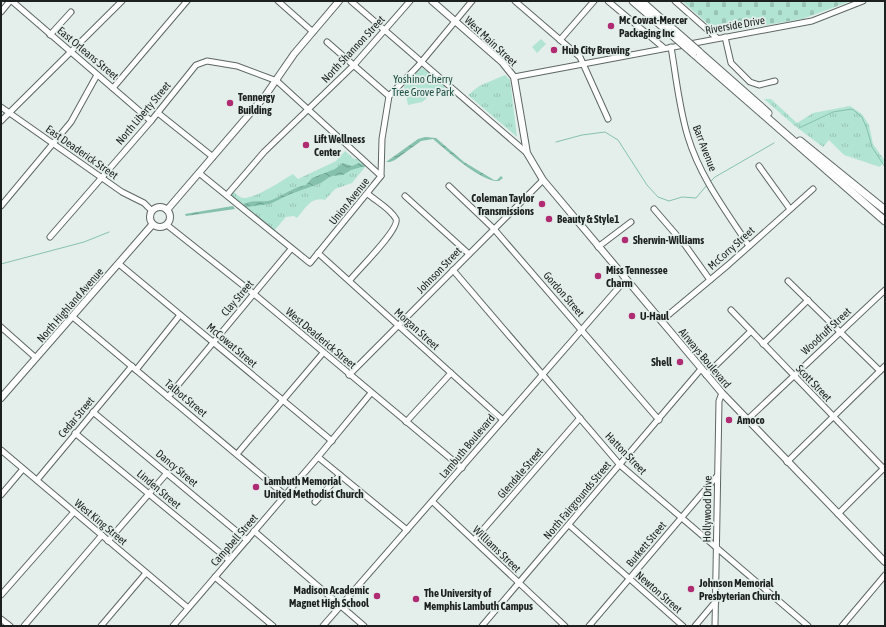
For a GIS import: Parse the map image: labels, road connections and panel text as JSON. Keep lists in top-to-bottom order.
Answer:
{
  "streets": {
    "main road": ["West Main Street", "North Highland Avenue", "Airways Boulevard"],
    "street": [
      "Riverside Drive",
      "North Shannon Street",
      "East Orleans Street",
      "North Liberty Street",
      "Barr Avenue",
      "East Deaderick Street",
      "Union Avenue",
      "McCorry Street",
      "Johnson Street",
      "Gordon Street",
      "Clay Street",
      "Morgan Street",
      "Woodruff Street",
      "West Deaderick Street",
      "McCowat Street",
      "Scott Street",
      "Talbot Street",
      "Cedar Street",
      "Lambuth Boulevard",
      "Hatton Street",
      "Dancy Street",
      "Glendale Street",
      "Linden Street",
      "North Fairgrounds Street",
      "Hollywood Drive",
      "West King Street",
      "Campbell Street",
      "Burkett Street",
      "Williams Street",
      "Newton Street"
    ]
  },
  "crossings": [
    ["Riverside Drive", "West Main Street"],
    ["Riverside Drive", "Barr Avenue"],
    ["West Main Street", "Airways Boulevard"],
    ["North Shannon Street", "North Liberty Street"],
    ["East Orleans Street", "North Liberty Street"],
    ["North Liberty Street", "East Deaderick Street"],
    ["North Liberty Street", "Union Avenue"],
    ["Barr Avenue", "McCorry Street"],
    ["East Deaderick Street", "North Highland Avenue"],
    ["East Deaderick Street", "West Deaderick Street"],
    ["Union Avenue", "Clay Street"],
    ["Union Avenue", "Morgan Street"],
    ["McCorry Street", "Airways Boulevard"],
    ["Johnson Street", "Gordon Street"],
    ["Johnson Street", "Morgan Street"],
    ["Johnson Street", "West Deaderick Street"],
    ["Johnson Street", "Airways Boulevard"],
    ["Johnson Street", "Hatton Street"],
    ["Gordon Street", "Lambuth Boulevard"],
    ["Gordon Street", "North Fairgrounds Street"],
    ["Clay Street", "West Deaderick Street"],
    ["Clay Street", "McCowat Street"],
    ["Clay Street", "Talbot Street"],
    ["North Highland Avenue", "West Deaderick Street"],
    ["North Highland Avenue", "McCowat Street"],
    ["North Highland Avenue", "Talbot Street"],
    ["Morgan Street", "Lambuth Boulevard"],
    ["Woodruff Street", "Airways Boulevard"],
    ["Woodruff Street", "Scott Street"],
    ["West Deaderick Street", "Lambuth Boulevard"],
    ["West Deaderick Street", "Campbell Street"],
    ["McCowat Street", "Campbell Street"],
    ["Airways Boulevard", "Lambuth Boulevard"],
    ["Airways Boulevard", "North Fairgrounds Street"],
    ["Airways Boulevard", "Hollywood Drive"],
    ["Talbot Street", "Cedar Street"],
    ["Talbot Street", "Campbell Street"],
    ["Cedar Street", "Dancy Street"],
    ["Cedar Street", "Linden Street"],
    ["Cedar Street", "West King Street"],
    ["Lambuth Boulevard", "Hatton Street"],
    ["Lambuth Boulevard", "Williams Street"],
    ["Hatton Street", "Glendale Street"],
    ["Hatton Street", "North Fairgrounds Street"],
    ["Hatton Street", "Hollywood Drive"],
    ["Hatton Street", "Burkett Street"],
    ["Dancy Street", "Campbell Street"],
    ["Glendale Street", "Williams Street"],
    ["Linden Street", "Campbell Street"],
    ["North Fairgrounds Street", "Williams Street"],
    ["North Fairgrounds Street", "Newton Street"],
    ["Hollywood Drive", "Burkett Street"],
    ["West King Street", "Campbell Street"],
    ["Burkett Street", "Newton Street"]
  ],
  "parks": ["Yoshino Cherry Tree Grove Park"],
  "places": [
    "Mc Cowat-Mercer Packaging Inc",
    "Hub City Brewing",
    "Tennergy Building",
    "Lift Wellness Center",
    "Coleman Taylor Transmissions",
    "Beauty & Style1",
    "Sherwin-Williams",
    "Miss Tennessee Charm",
    "U-Haul",
    "Shell",
    "Amoco",
    "Lambuth Memorial United Methodist Church",
    "Johnson Memorial Presbyterian Church",
    "Madison Academic Magnet High School",
    "The University of Memphis Lambuth Campus"
  ]
}
